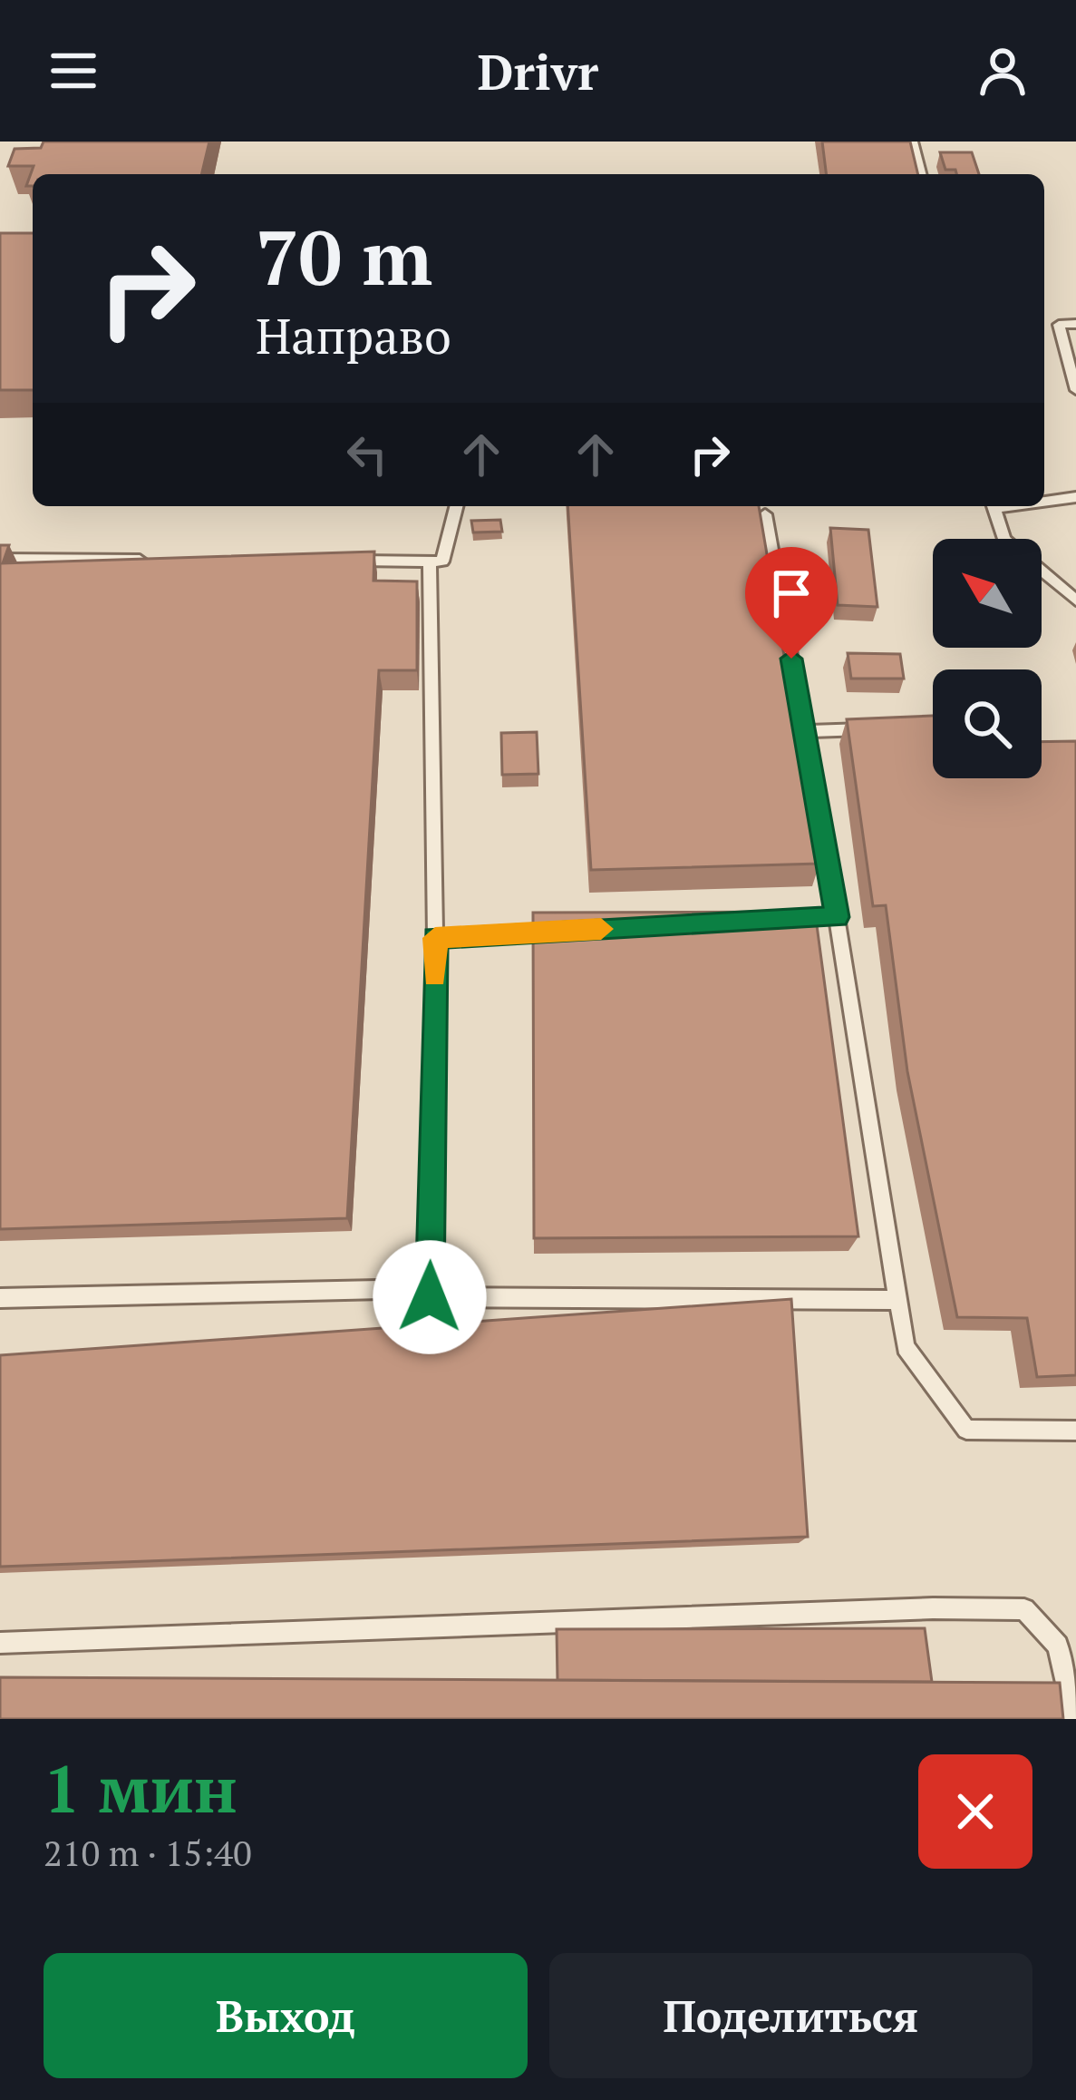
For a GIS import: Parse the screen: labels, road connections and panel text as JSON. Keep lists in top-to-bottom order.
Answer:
{
  "north": "top left",
  "page": {
    "header": "Drivr",
    "turn": ["70 m", "Направо"],
    "heading": ["1 мин", "210 m · 15:40"],
    "buttons": ["Выход", "Поделиться"]
  }
}
